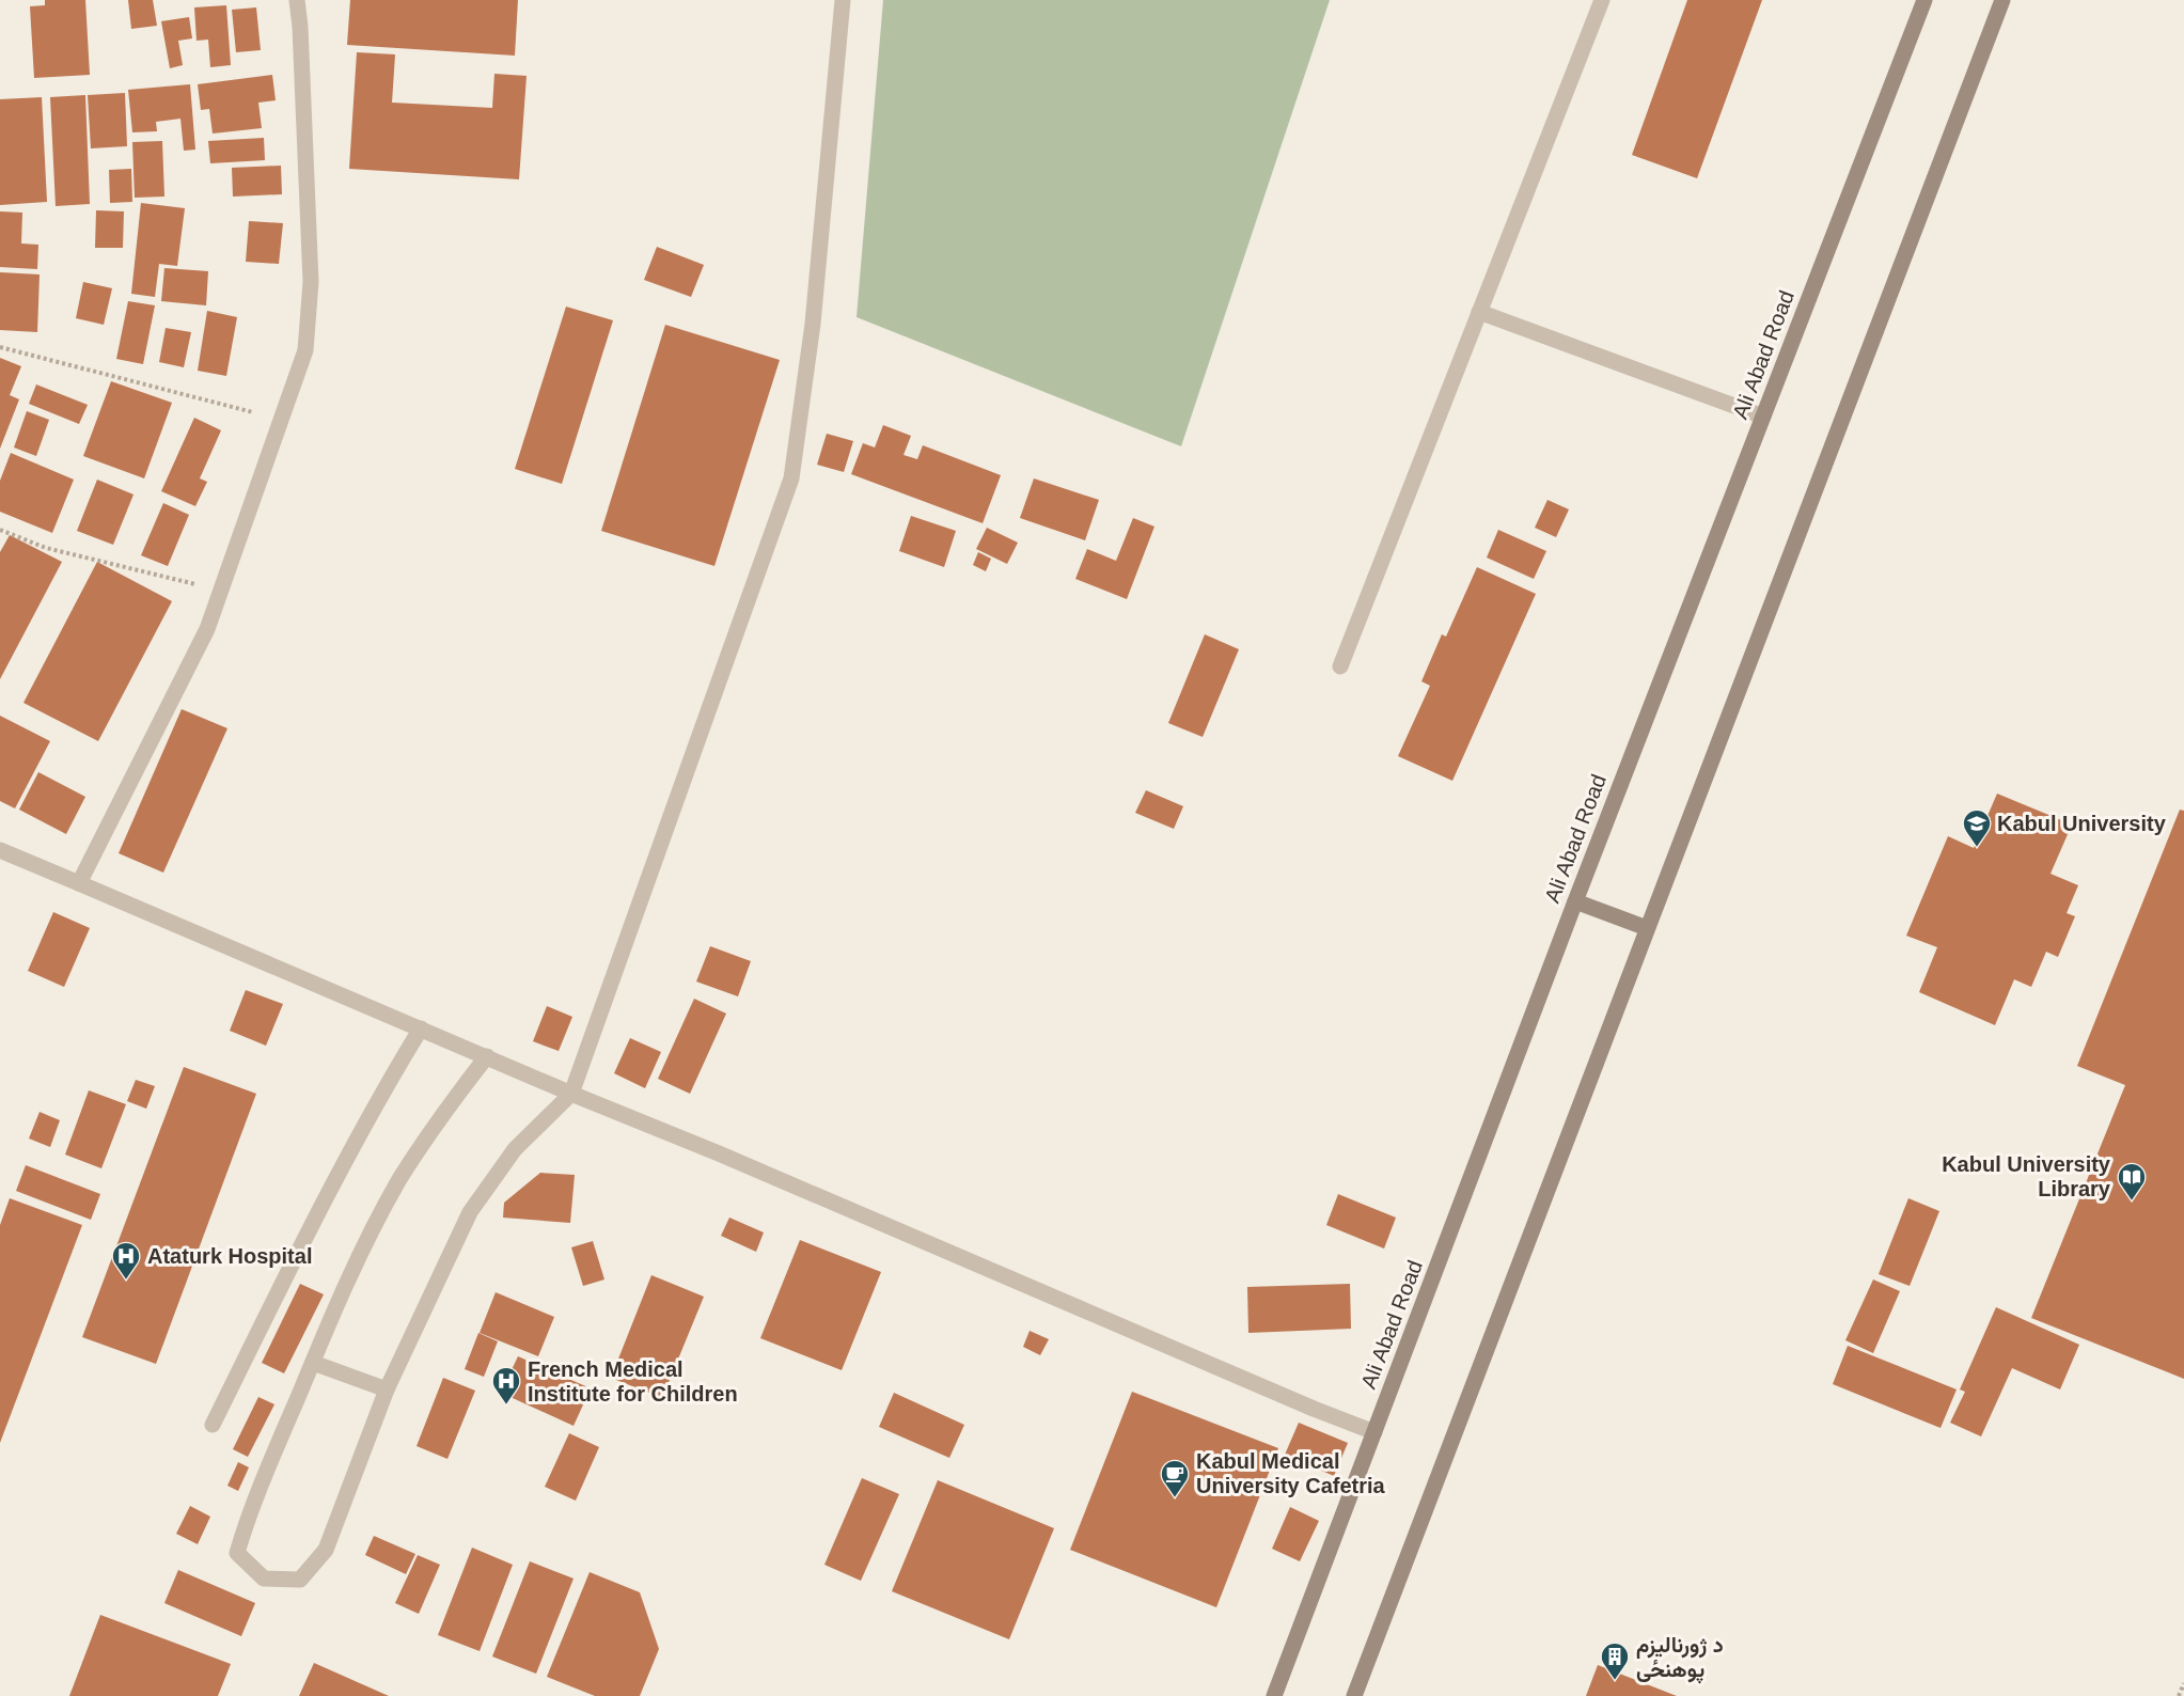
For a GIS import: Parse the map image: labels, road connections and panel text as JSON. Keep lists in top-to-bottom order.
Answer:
{
  "streets": {
    "street": ["Ali Abad Road"]
  },
  "places": {
    "school or university": ["Kabul University"],
    "library": ["Kabul University Library"],
    "hospital": ["Ataturk Hospital", "French Medical Institute for Children"],
    "cafe": ["Kabul Medical University Cafetria"],
    "building": ["د ژورنالیزم پوهنحٔی"]
  }
}
